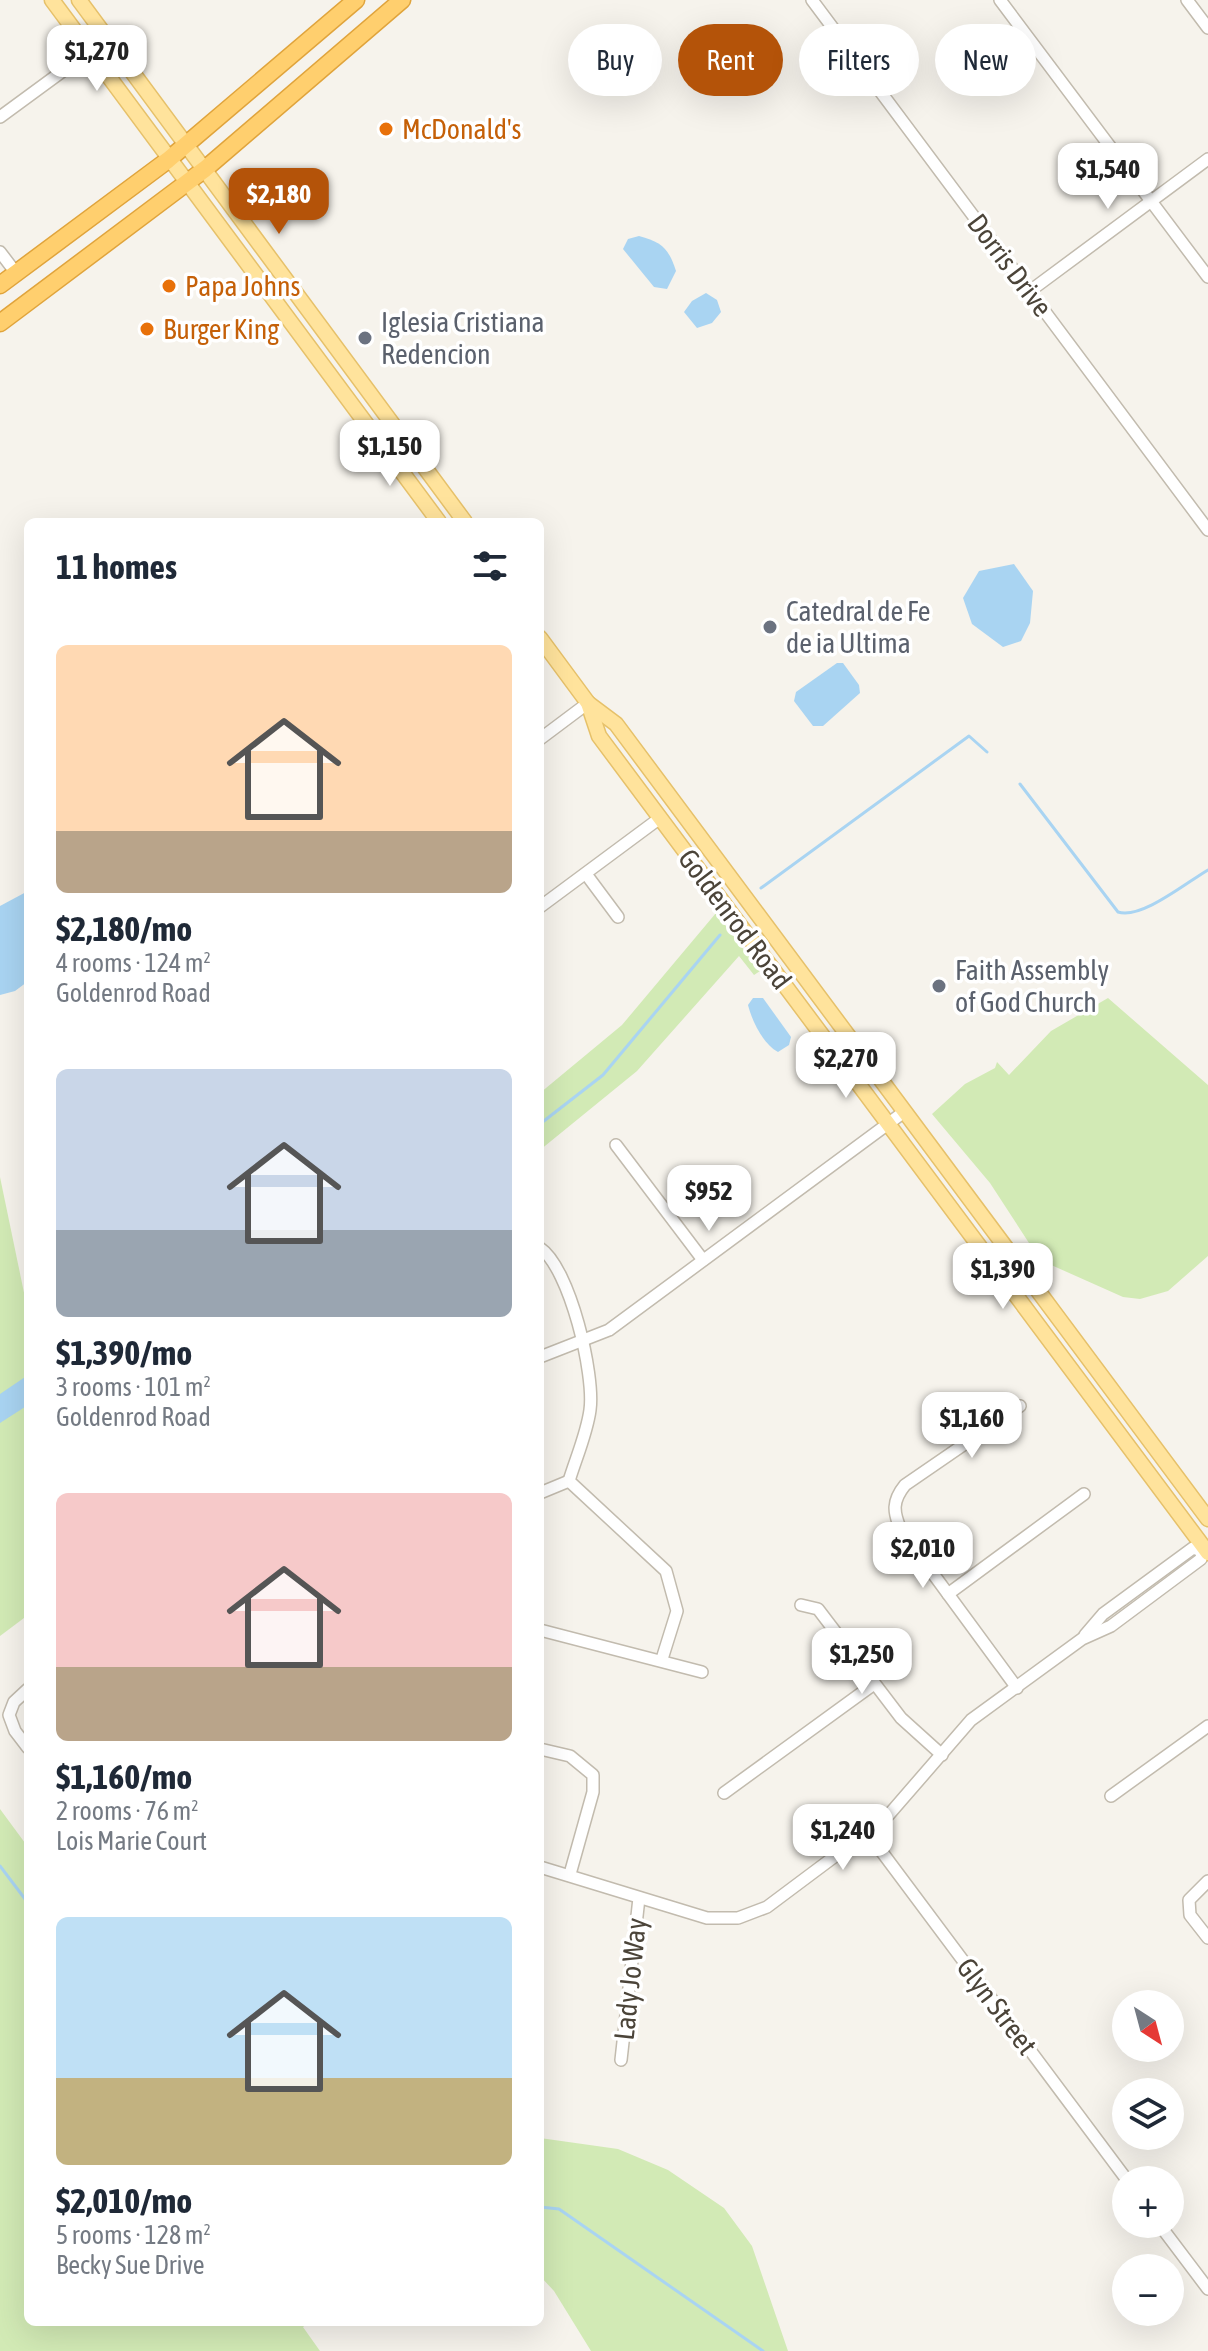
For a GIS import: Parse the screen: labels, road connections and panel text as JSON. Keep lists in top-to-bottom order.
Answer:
{
  "streets": {
    "main road": ["Goldenrod Road"],
    "street": ["Dorris Drive", "Lady Jo Way", "Glyn Street"]
  },
  "places": [
    "McDonald's",
    "Papa Johns",
    "Burger King",
    "Iglesia Cristiana Redencion",
    "Catedral de Fe de ia Ultima",
    "Faith Assembly of God Church"
  ],
  "north": "bottom right",
  "page": {
    "chip": [
      "Buy",
      "Rent",
      "Filters",
      "New"
    ],
    "price": [
      "$1,270",
      "$1,540",
      "$2,180",
      "$1,150",
      "$2,270",
      "$952",
      "$1,390",
      "$1,160",
      "$2,010",
      "$1,250",
      "$1,240"
    ],
    "heading": "11 homes",
    "list": [
      {
        "name": "$2,180/mo",
        "note": "4 rooms · 124 m² · Goldenrod Road"
      },
      {
        "name": "$1,390/mo",
        "note": "3 rooms · 101 m² · Goldenrod Road"
      },
      {
        "name": "$1,160/mo",
        "note": "2 rooms · 76 m² · Lois Marie Court"
      },
      {
        "name": "$2,010/mo",
        "note": "5 rooms · 128 m² · Becky Sue Drive"
      }
    ],
    "map_buttons": ["+", "−"]
  }
}
